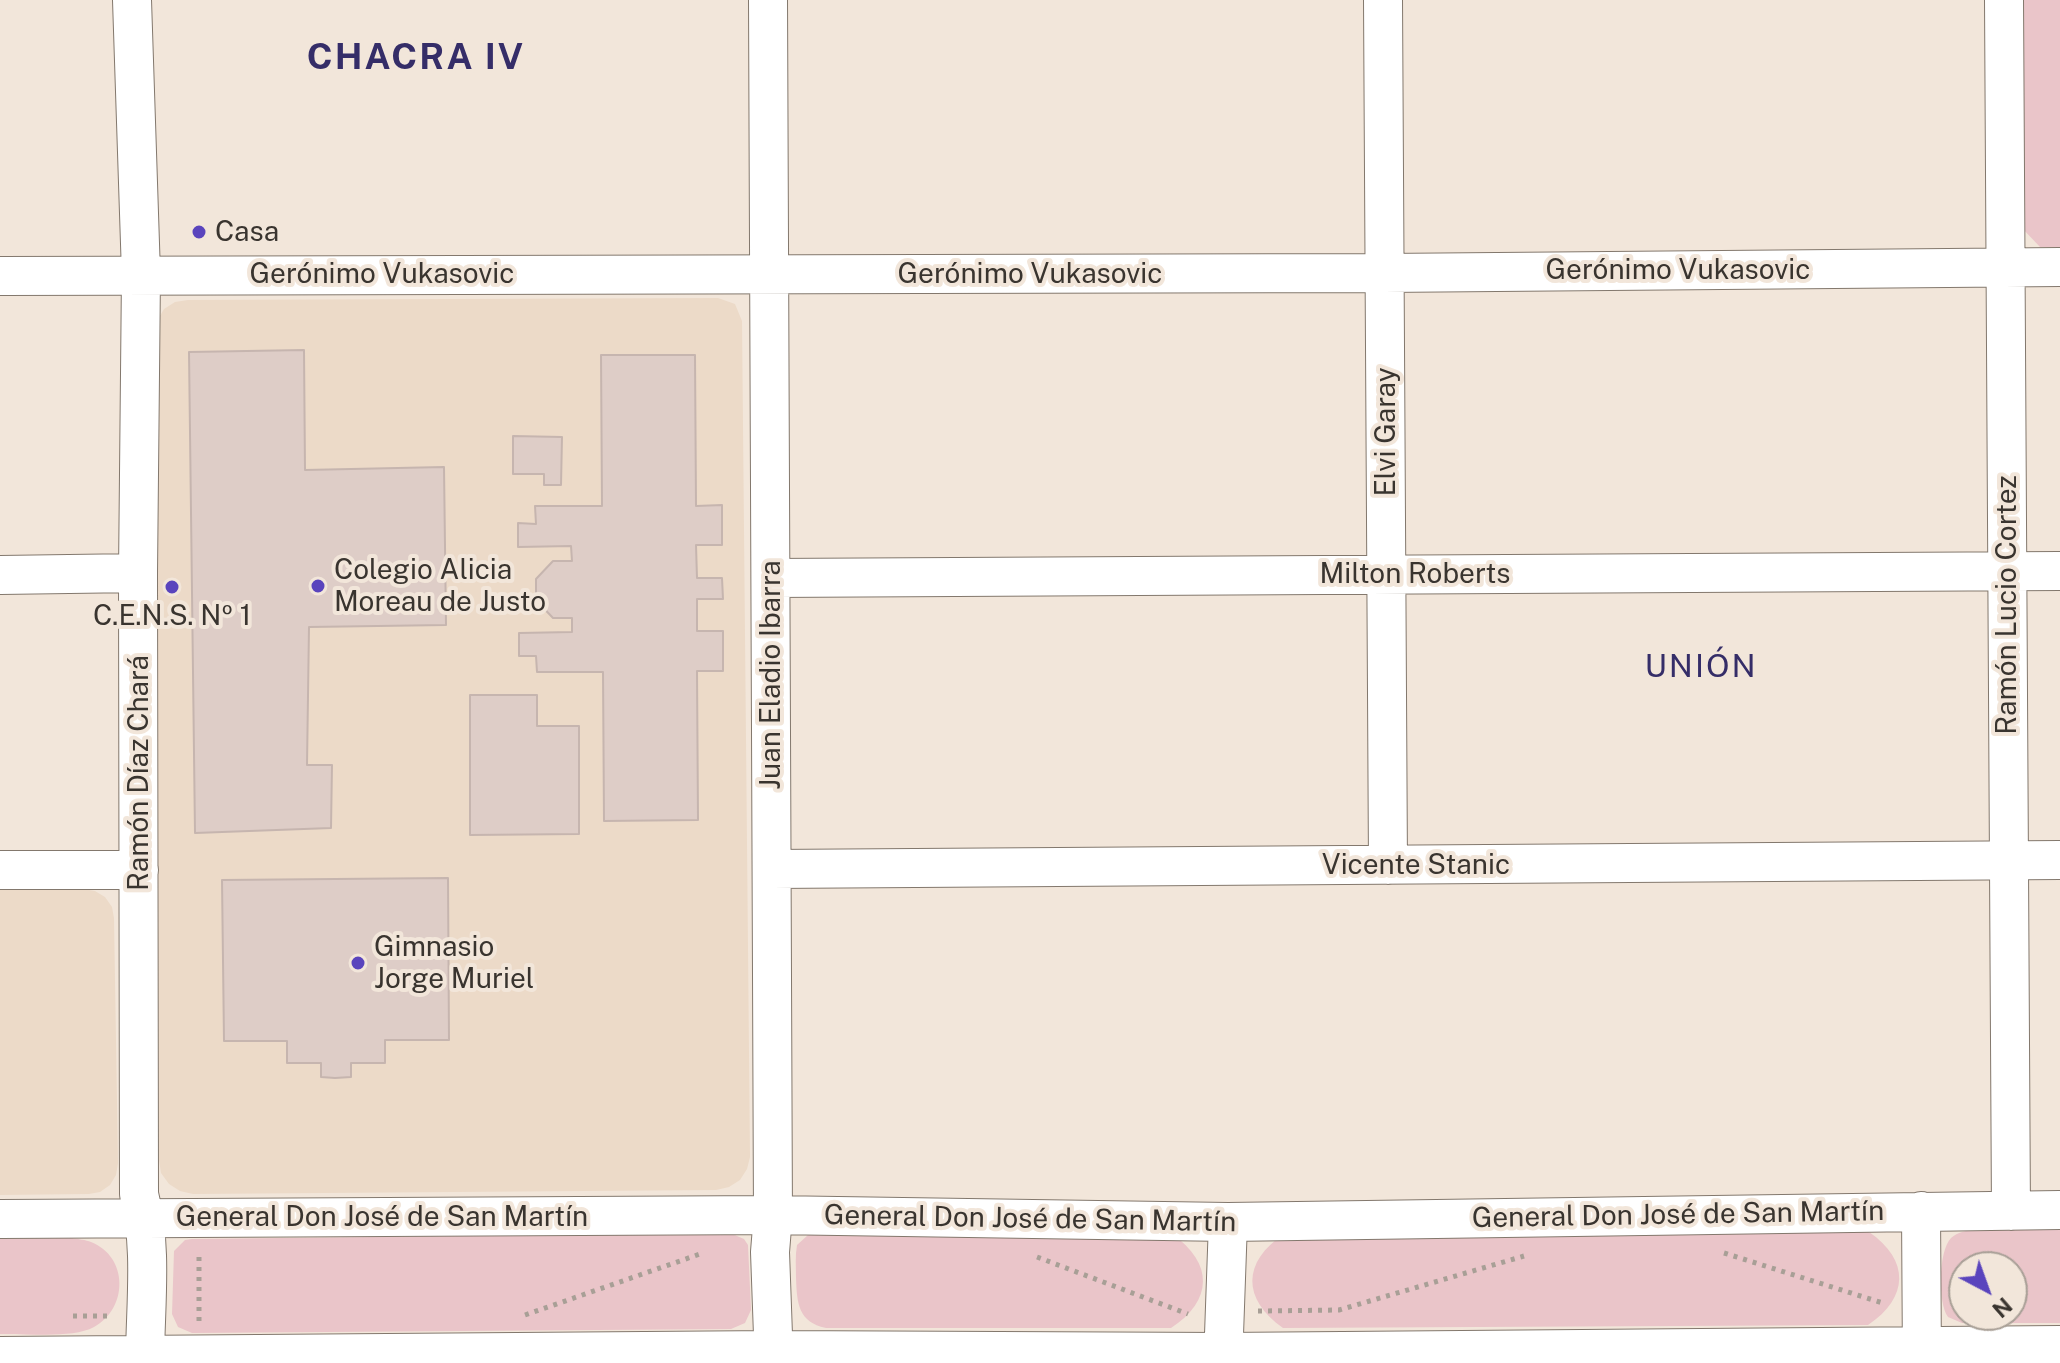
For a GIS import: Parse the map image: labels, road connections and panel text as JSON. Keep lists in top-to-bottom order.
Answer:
{
  "streets": {
    "street": [
      "Gerónimo Vukasovic",
      "Elvi Garay",
      "Milton Roberts",
      "Ramón Lucio Cortez",
      "Juan Eladio Ibarra",
      "Ramón Díaz Chará",
      "Vicente Stanic",
      "General Don José de San Martín"
    ]
  },
  "crossings": [
    ["Gerónimo Vukasovic", "Elvi Garay"],
    ["Gerónimo Vukasovic", "Ramón Lucio Cortez"],
    ["Gerónimo Vukasovic", "Juan Eladio Ibarra"],
    ["Gerónimo Vukasovic", "Ramón Díaz Chará"],
    ["Elvi Garay", "Milton Roberts"],
    ["Elvi Garay", "Vicente Stanic"],
    ["Milton Roberts", "Ramón Lucio Cortez"],
    ["Milton Roberts", "Juan Eladio Ibarra"],
    ["Ramón Lucio Cortez", "Vicente Stanic"],
    ["Ramón Lucio Cortez", "General Don José de San Martín"],
    ["Juan Eladio Ibarra", "Vicente Stanic"],
    ["Juan Eladio Ibarra", "General Don José de San Martín"],
    ["Ramón Díaz Chará", "General Don José de San Martín"]
  ],
  "districts": ["CHACRA IV", "UNIÓN"],
  "places": [
    "Casa",
    "Colegio Alicia Moreau de Justo",
    "C.E.N.S. Nº 1",
    "Gimnasio Jorge Muriel"
  ],
  "north": "bottom right"
}
